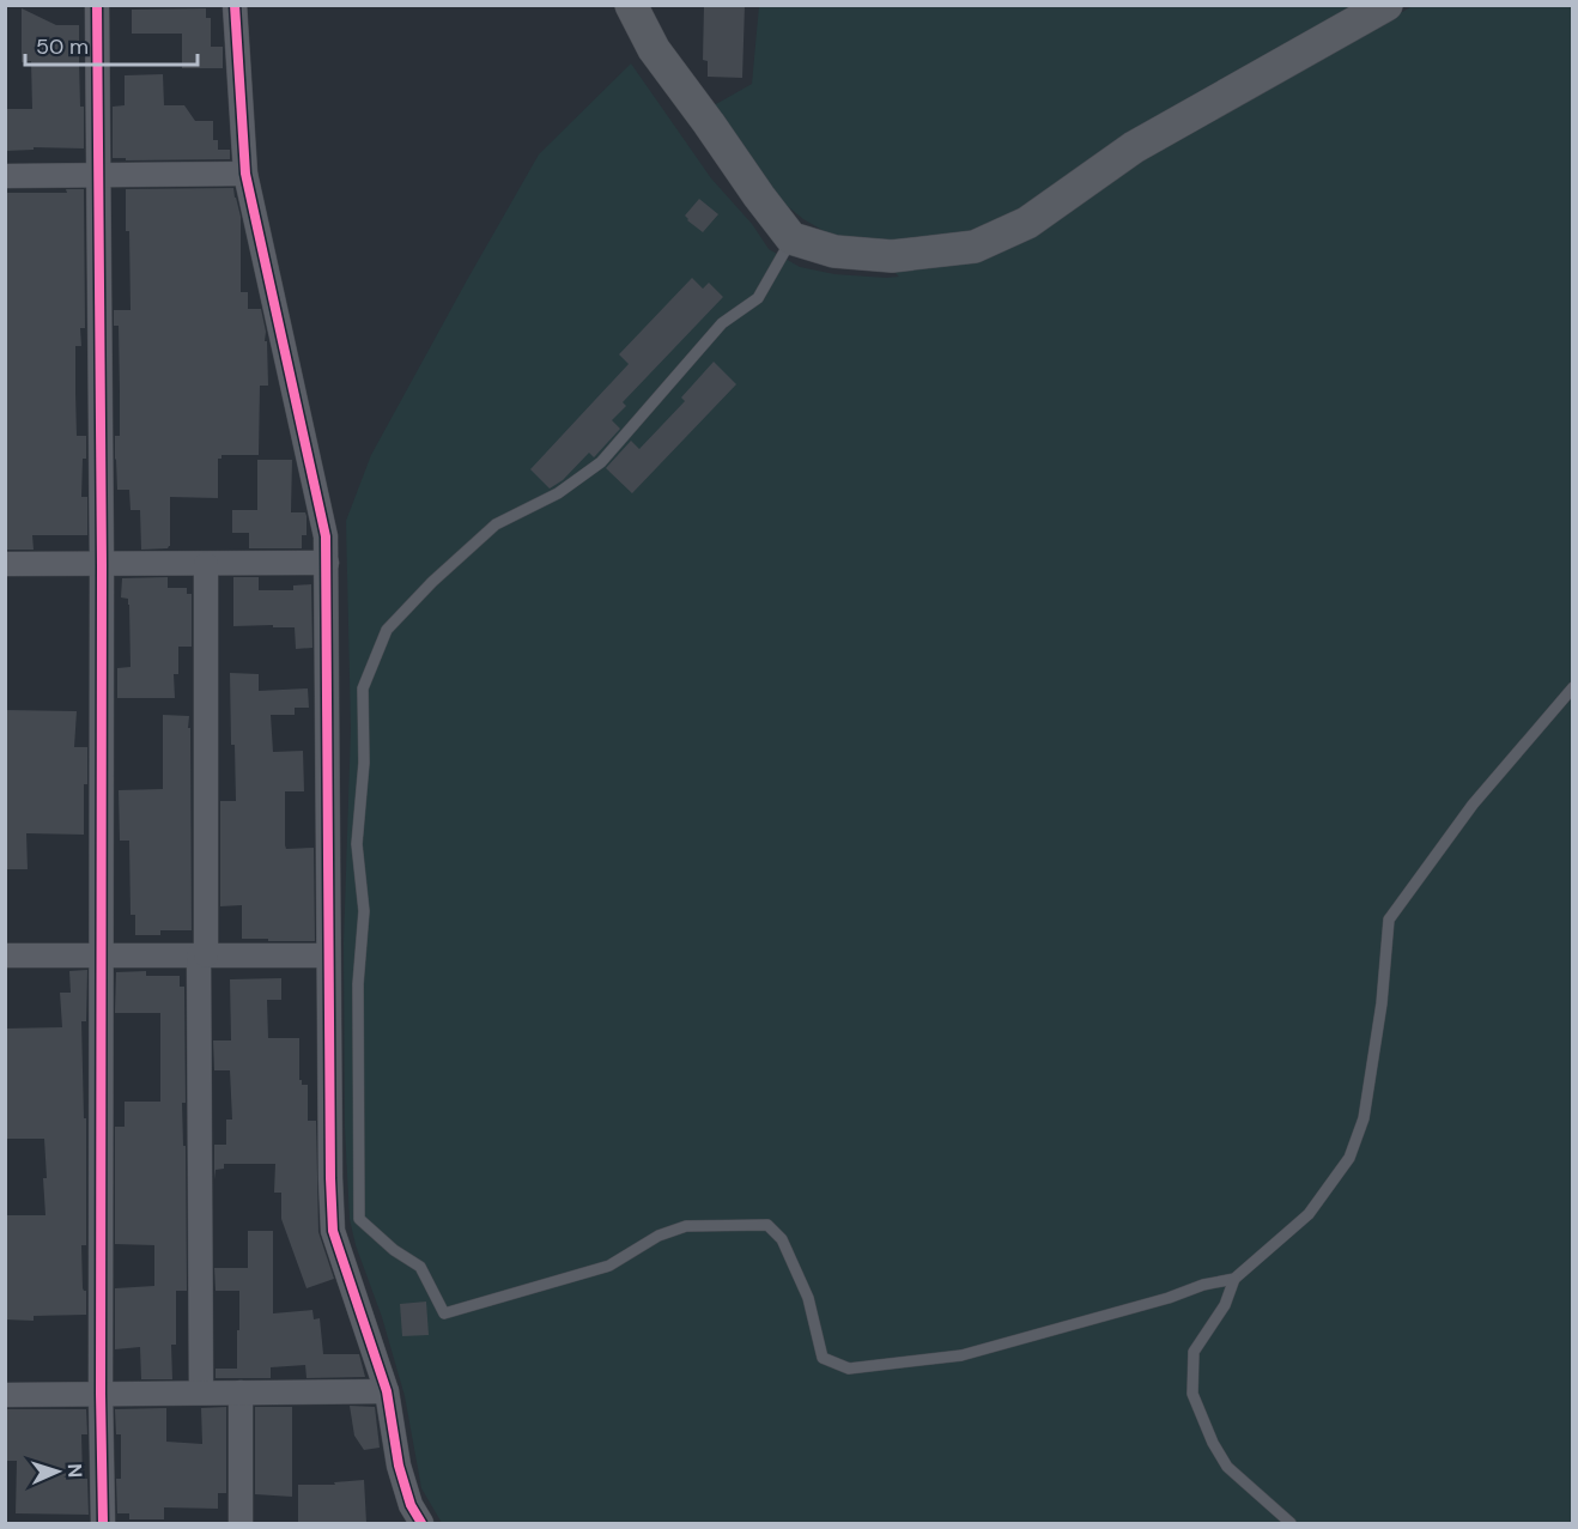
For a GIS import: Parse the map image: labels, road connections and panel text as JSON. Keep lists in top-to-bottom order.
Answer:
{
  "scale_bar": "50 m",
  "north": "right"
}
